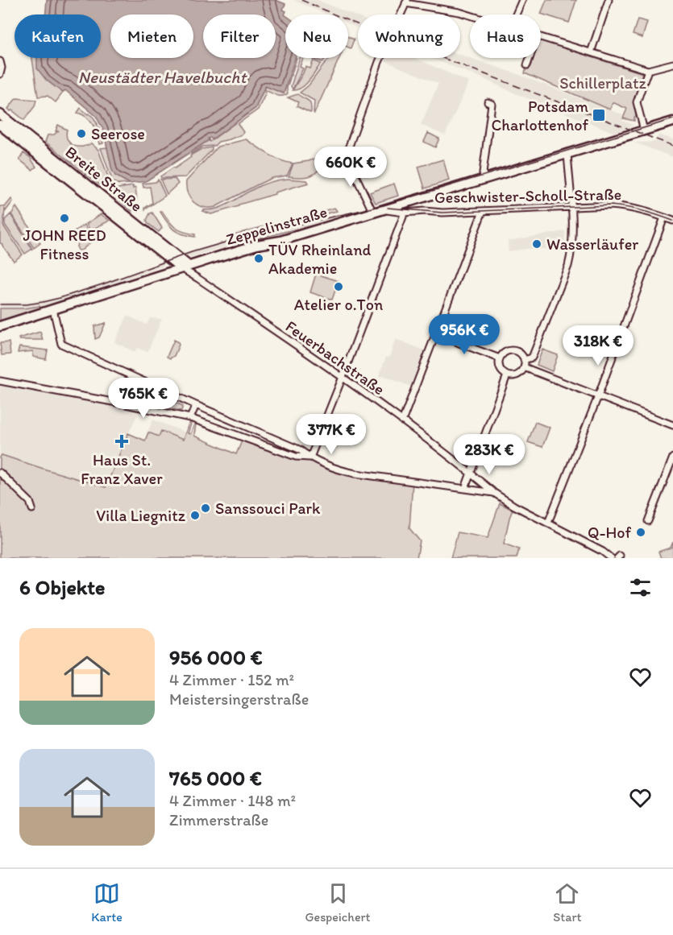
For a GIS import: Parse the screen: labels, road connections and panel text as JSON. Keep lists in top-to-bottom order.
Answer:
{
  "streets": {
    "main road": ["Breite Straße", "Zeppelinstraße"],
    "street": ["Geschwister-Scholl-Straße", "Feuerbachstraße"]
  },
  "crossings": [
    ["Breite Straße", "Zeppelinstraße"],
    ["Breite Straße", "Feuerbachstraße"],
    ["Geschwister-Scholl-Straße", "Zeppelinstraße"],
    ["Zeppelinstraße", "Feuerbachstraße"]
  ],
  "water": ["Neustädter Havelbucht"],
  "parks": ["Schillerplatz"],
  "places": {
    "transit": ["Potsdam Charlottenhof"],
    "other": [
      "Seerose",
      "JOHN REED Fitness",
      "Wasserläufer",
      "TÜV Rheinland Akademie",
      "Atelier o.Ton",
      "Sanssouci Park",
      "Villa Liegnitz",
      "Q-Hof"
    ],
    "health": ["Haus St. Franz Xaver"]
  },
  "page": {
    "chip": [
      "Kaufen",
      "Mieten",
      "Filter",
      "Neu",
      "Wohnung",
      "Haus"
    ],
    "price": [
      "660K €",
      "956K €",
      "318K €",
      "765K €",
      "377K €",
      "283K €"
    ],
    "heading": "6 Objekte",
    "list": [
      {
        "name": "956 000 €",
        "note": "4 Zimmer · 152 m² · Meistersingerstraße"
      },
      {
        "name": "765 000 €",
        "note": "4 Zimmer · 148 m² · Zimmerstraße"
      }
    ],
    "tabs": ["Karte", "Gespeichert", "Start"]
  }
}
